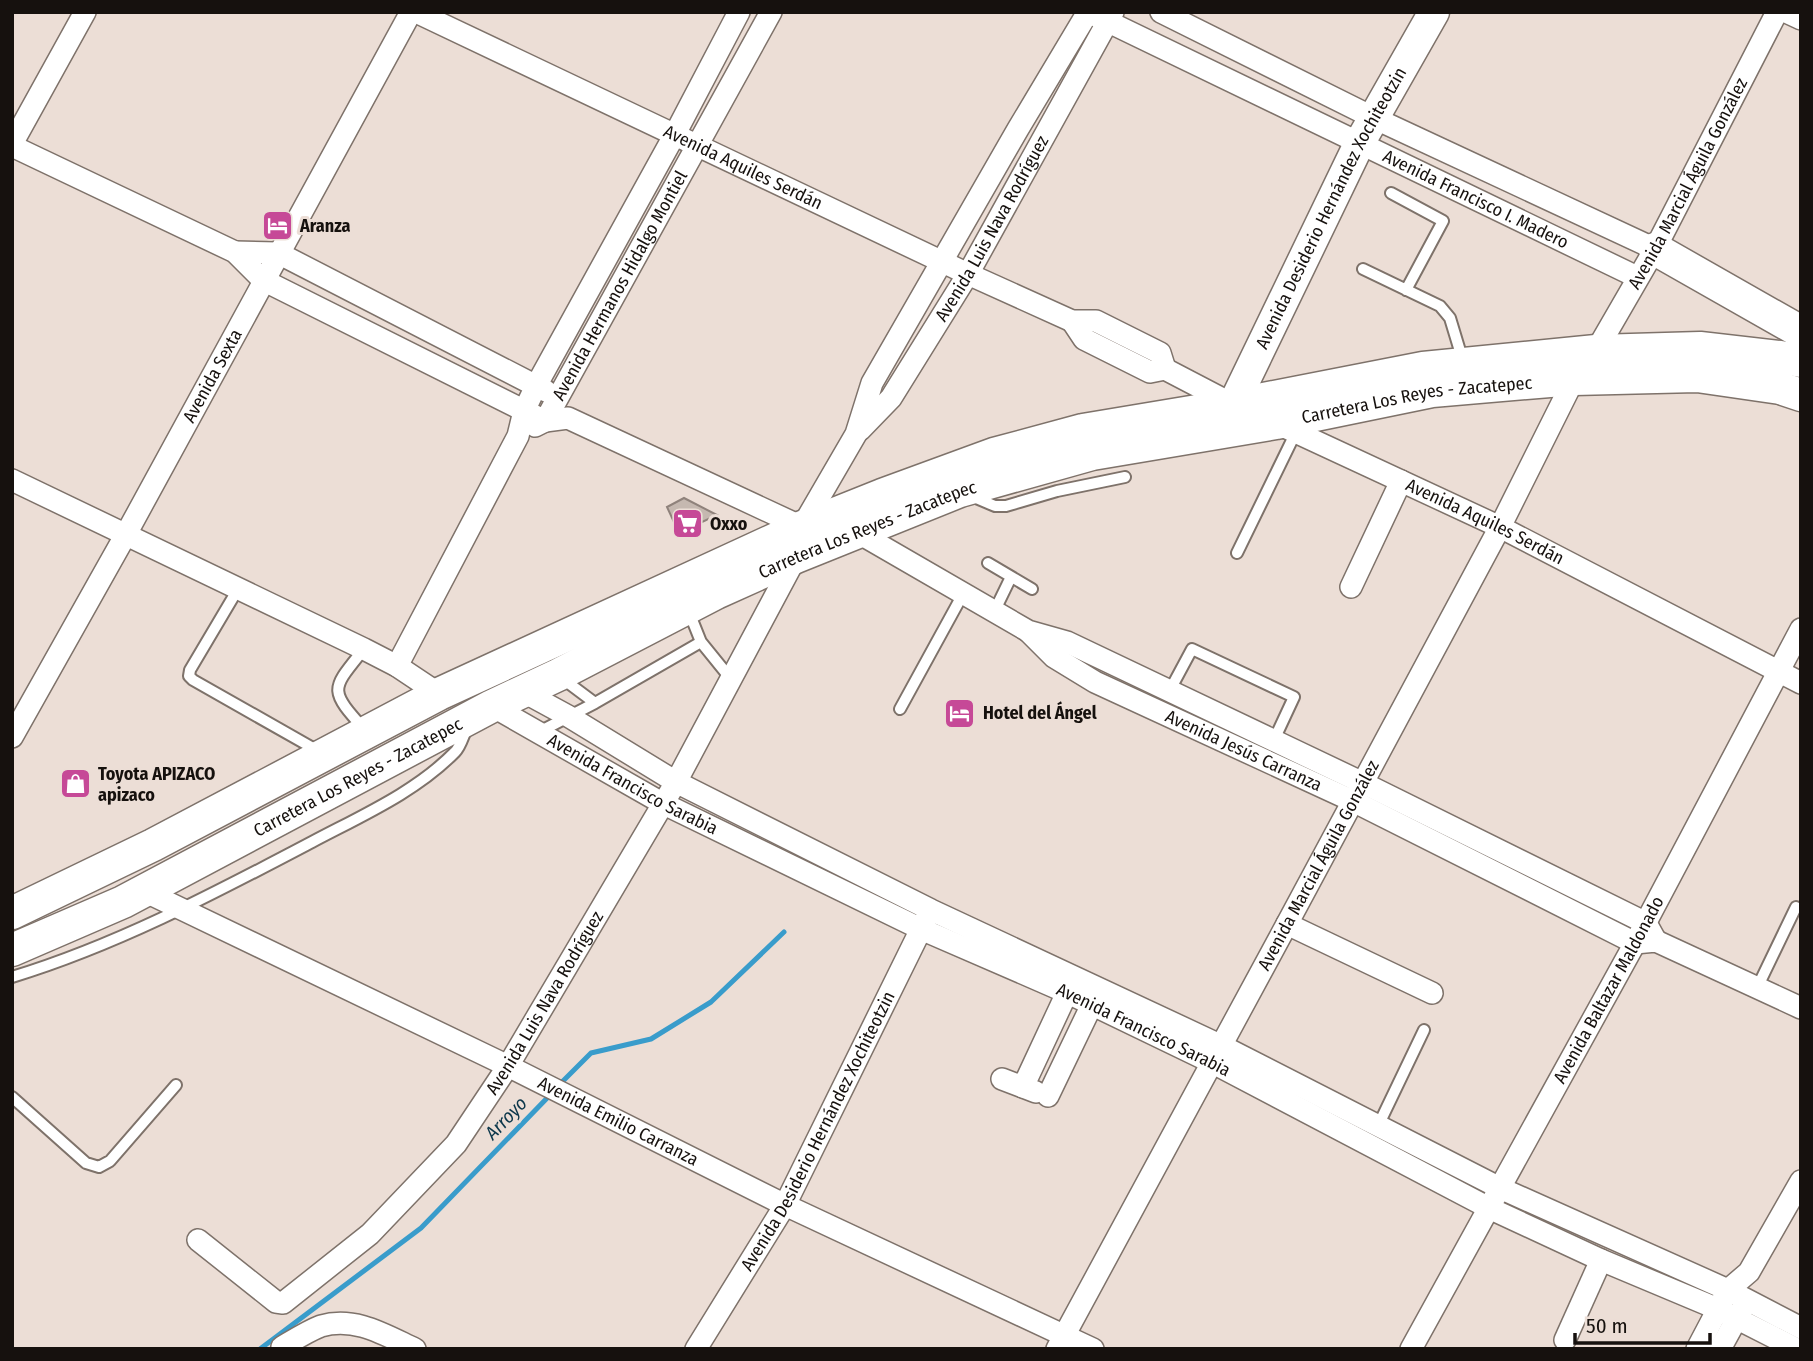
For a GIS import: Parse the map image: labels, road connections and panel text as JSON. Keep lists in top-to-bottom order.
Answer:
{
  "streets": {
    "main road": ["Avenida Desiderio Hernández Xochiteotzin", "Carretera Los Reyes - Zacatepec"],
    "street": [
      "Avenida Aquiles Serdán",
      "Avenida Marcial Águila González",
      "Avenida Francisco I. Madero",
      "Avenida Luis Nava Rodríguez",
      "Avenida Hermanos Hidalgo Montiel",
      "Avenida Sexta",
      "Avenida Jesús Carranza",
      "Avenida Francisco Sarabia",
      "Avenida Baltazar Maldonado",
      "Avenida Emilio Carranza"
    ]
  },
  "crossings": [
    ["Avenida Aquiles Serdán", "Avenida Marcial Águila González"],
    ["Avenida Aquiles Serdán", "Avenida Desiderio Hernández Xochiteotzin"],
    ["Avenida Aquiles Serdán", "Avenida Luis Nava Rodríguez"],
    ["Avenida Aquiles Serdán", "Avenida Hermanos Hidalgo Montiel"],
    ["Avenida Aquiles Serdán", "Carretera Los Reyes - Zacatepec"],
    ["Avenida Aquiles Serdán", "Avenida Baltazar Maldonado"],
    ["Avenida Marcial Águila González", "Avenida Francisco I. Madero"],
    ["Avenida Marcial Águila González", "Carretera Los Reyes - Zacatepec"],
    ["Avenida Marcial Águila González", "Avenida Jesús Carranza"],
    ["Avenida Marcial Águila González", "Avenida Francisco Sarabia"],
    ["Avenida Marcial Águila González", "Avenida Emilio Carranza"],
    ["Avenida Francisco I. Madero", "Avenida Desiderio Hernández Xochiteotzin"],
    ["Avenida Francisco I. Madero", "Avenida Luis Nava Rodríguez"],
    ["Avenida Desiderio Hernández Xochiteotzin", "Carretera Los Reyes - Zacatepec"],
    ["Avenida Desiderio Hernández Xochiteotzin", "Avenida Francisco Sarabia"],
    ["Avenida Desiderio Hernández Xochiteotzin", "Avenida Emilio Carranza"],
    ["Avenida Luis Nava Rodríguez", "Carretera Los Reyes - Zacatepec"],
    ["Avenida Luis Nava Rodríguez", "Avenida Francisco Sarabia"],
    ["Avenida Luis Nava Rodríguez", "Avenida Emilio Carranza"],
    ["Carretera Los Reyes - Zacatepec", "Avenida Jesús Carranza"],
    ["Carretera Los Reyes - Zacatepec", "Avenida Francisco Sarabia"],
    ["Carretera Los Reyes - Zacatepec", "Avenida Emilio Carranza"],
    ["Avenida Jesús Carranza", "Avenida Baltazar Maldonado"],
    ["Avenida Francisco Sarabia", "Avenida Baltazar Maldonado"]
  ],
  "water": ["Arroyo"],
  "places": {
    "hotel": ["Aranza", "Hotel del Ángel"],
    "supermarket": ["Oxxo"],
    "shop": ["Toyota APIZACO apizaco"]
  },
  "scale_bar": "50 m"
}
